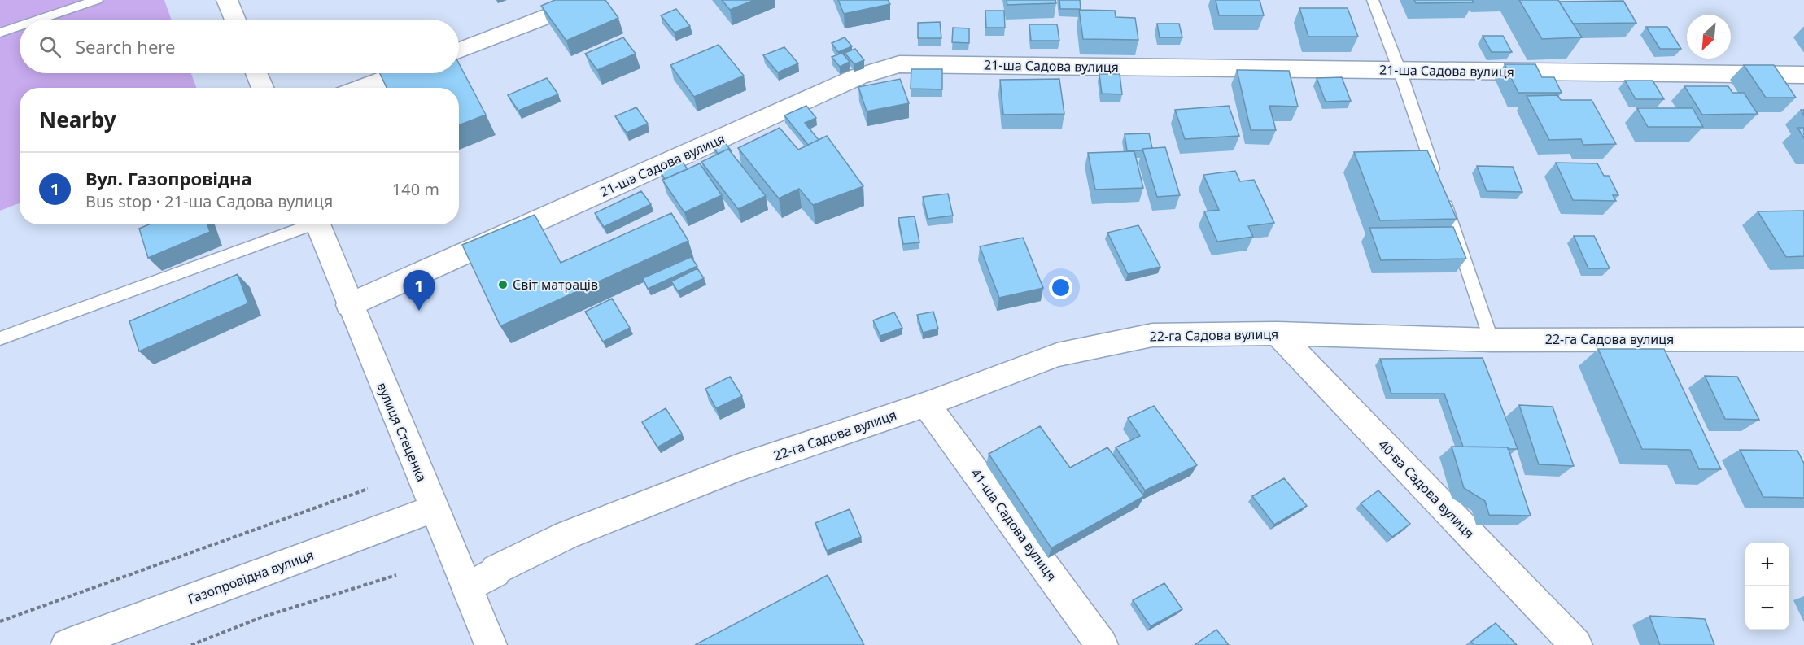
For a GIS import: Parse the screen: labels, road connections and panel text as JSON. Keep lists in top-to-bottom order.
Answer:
{
  "streets": {
    "street": [
      "21-ша Садова вулиця",
      "22-га Садова вулиця",
      "вулиця Стеценка",
      "40-ва Садова вулиця",
      "41-ша Садова вулиця",
      "Газопровідна вулиця"
    ]
  },
  "crossings": [
    ["21-ша Садова вулиця", "вулиця Стеценка"],
    ["22-га Садова вулиця", "вулиця Стеценка"],
    ["22-га Садова вулиця", "40-ва Садова вулиця"],
    ["22-га Садова вулиця", "41-ша Садова вулиця"],
    ["вулиця Стеценка", "Газопровідна вулиця"]
  ],
  "places": ["Світ матраців"],
  "north": "bottom left",
  "page": {
    "search": "Search here",
    "heading": "Nearby",
    "list": [
      {
        "mark": "1",
        "name": "Вул. Газопровідна",
        "note": "Bus stop · 21-ша Садова вулиця",
        "value": "140 m"
      }
    ],
    "pins": "1",
    "map_buttons": ["+", "−"]
  }
}
